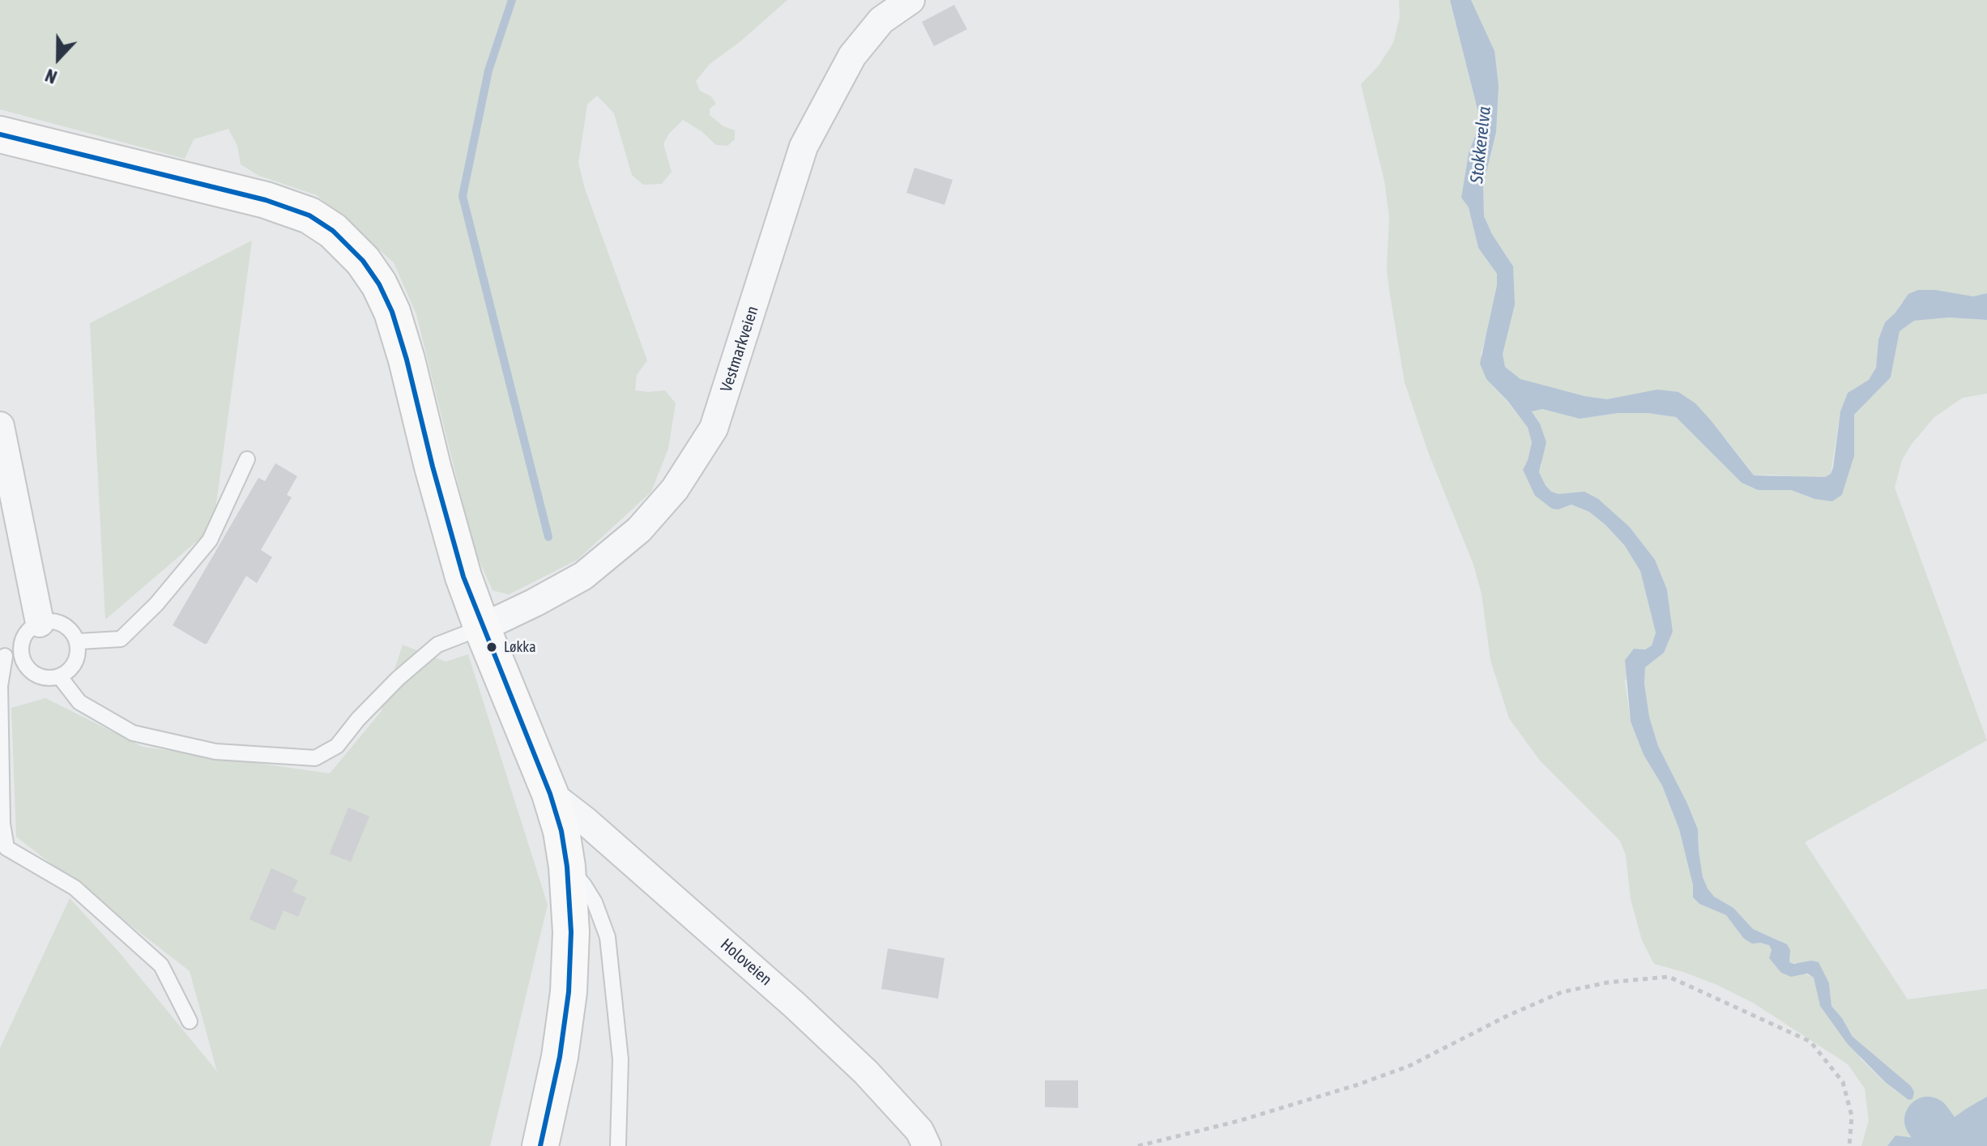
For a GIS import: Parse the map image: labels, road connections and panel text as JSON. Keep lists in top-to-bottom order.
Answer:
{
  "streets": {
    "street": ["Vestmarkveien", "Holoveien"]
  },
  "water": ["Stokkerelva"],
  "places": ["Løkka"],
  "north": "bottom"
}
